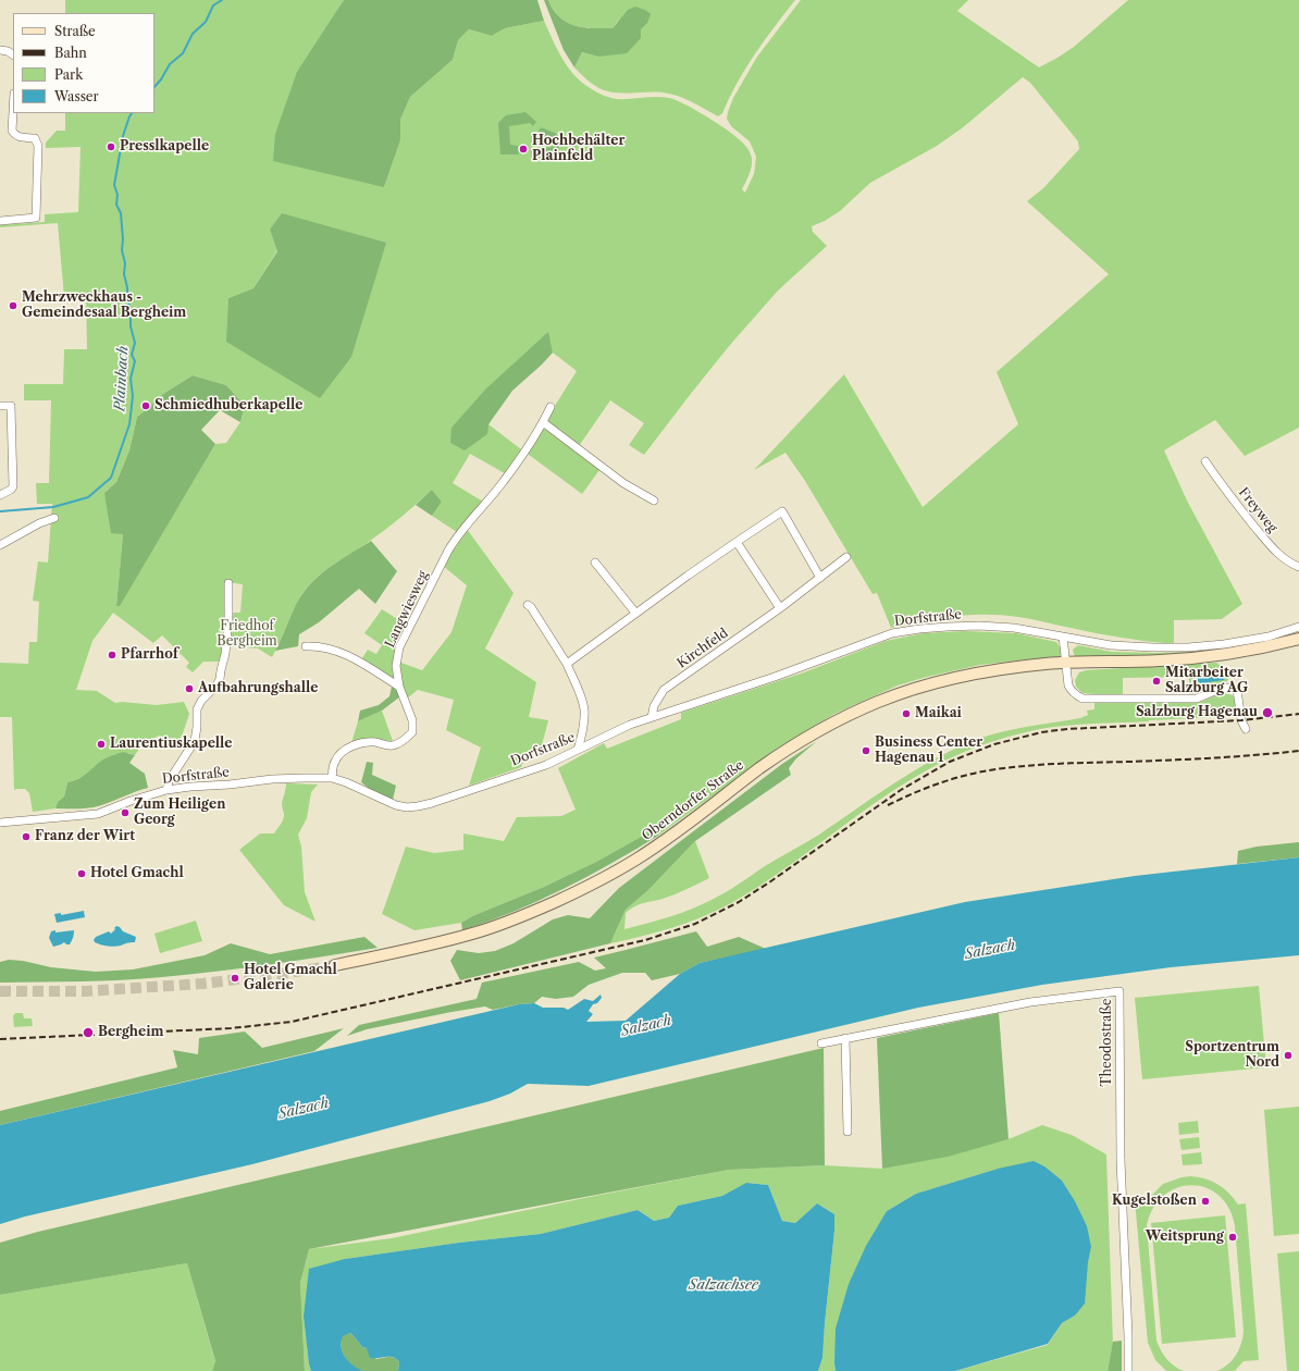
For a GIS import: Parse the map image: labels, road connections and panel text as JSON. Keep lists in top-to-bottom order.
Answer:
{
  "streets": {
    "main road": ["Oberndorfer Straße"],
    "street": [
      "Freyweg",
      "Langwiesweg",
      "Dorfstraße",
      "Kirchfeld",
      "Theodostraße"
    ]
  },
  "crossings": [
    ["Langwiesweg", "Dorfstraße"],
    ["Dorfstraße", "Kirchfeld"]
  ],
  "water": ["Plainbach", "Salzach", "Salzachsee"],
  "parks": ["Friedhof Bergheim"],
  "places": [
    "Presslkapelle",
    "Hochbehälter Plainfeld",
    "Mehrzweckhaus - Gemeindesaal Bergheim",
    "Schmiedhuberkapelle",
    "Pfarrhof",
    "Mitarbeiter Salzburg AG",
    "Aufbahrungshalle",
    "Salzburg Hagenau",
    "Maikai",
    "Laurentiuskapelle",
    "Business Center Hagenau 1",
    "Zum Heiligen Georg",
    "Franz der Wirt",
    "Hotel Gmachl",
    "Hotel Gmachl Galerie",
    "Bergheim",
    "Sportzentrum Nord",
    "Kugelstoßen",
    "Weitsprung"
  ],
  "legend": [
    "Straße",
    "Bahn",
    "Park",
    "Wasser"
  ]
}
